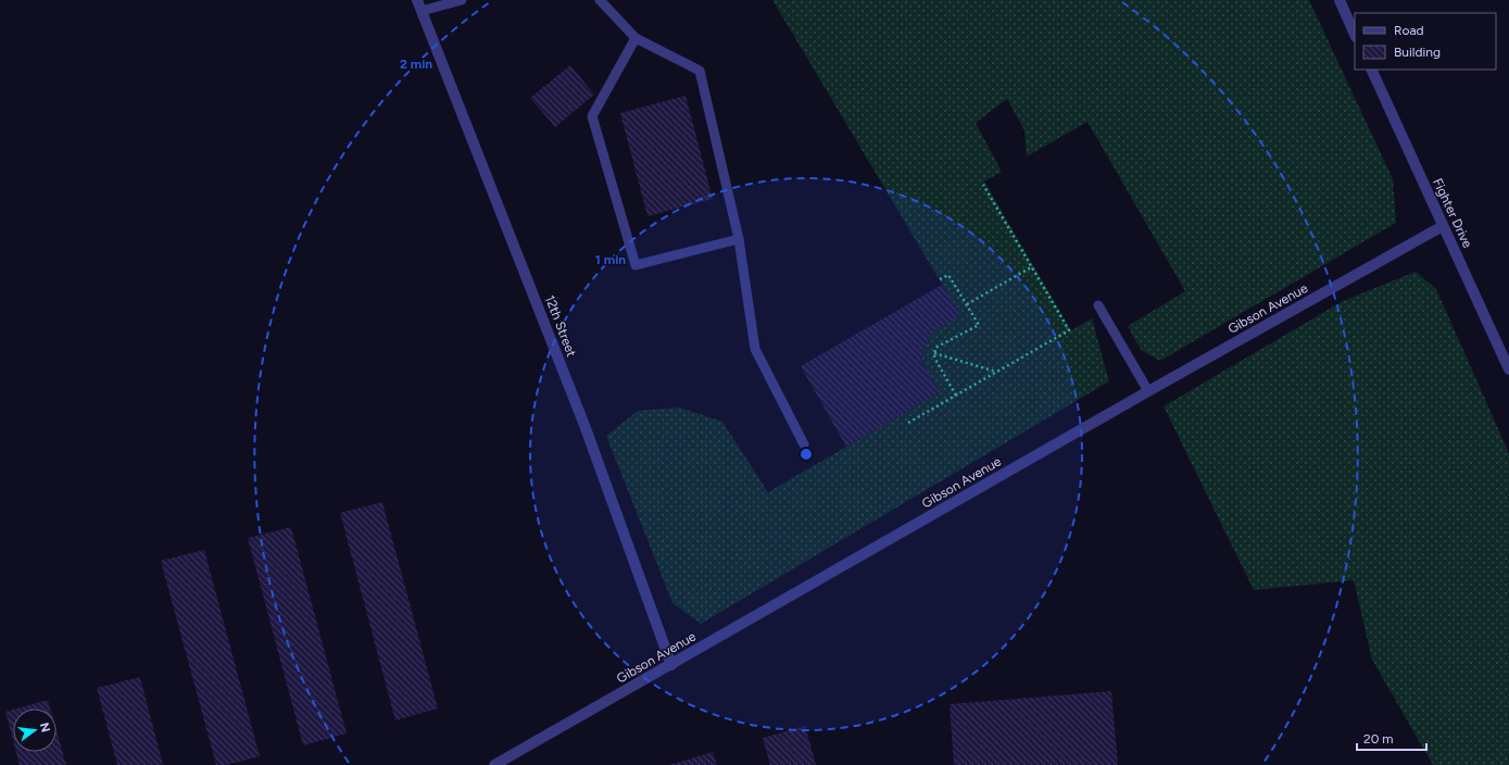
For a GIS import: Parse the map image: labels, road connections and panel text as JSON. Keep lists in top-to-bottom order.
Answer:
{
  "streets": {
    "street": ["Fighter Drive", "Gibson Avenue", "12th Street"]
  },
  "crossings": [
    ["Fighter Drive", "Gibson Avenue"],
    ["Gibson Avenue", "12th Street"]
  ],
  "legend": ["Road", "Building"],
  "scale_bar": "20 m",
  "north": "right",
  "rings": ["2 min", "1 min"]
}
